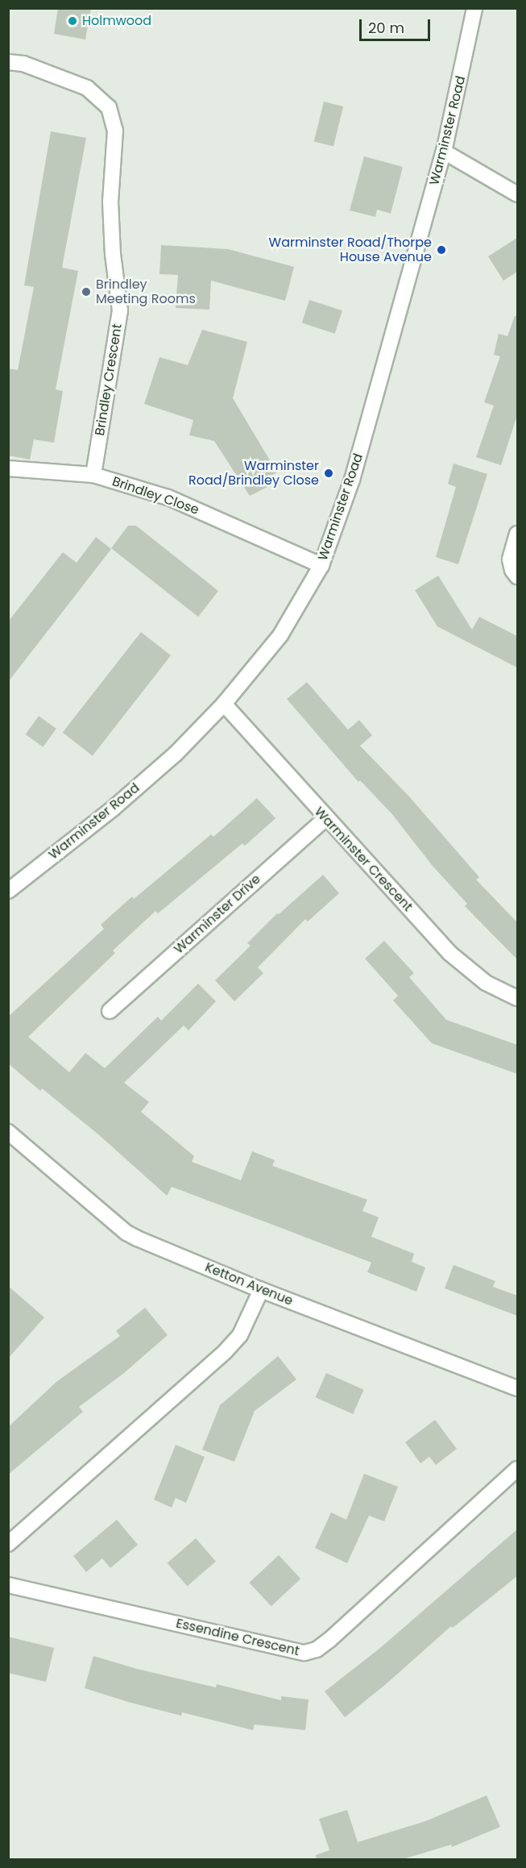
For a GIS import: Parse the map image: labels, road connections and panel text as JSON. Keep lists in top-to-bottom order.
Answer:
{
  "streets": {
    "street": [
      "Warminster Road",
      "Brindley Crescent",
      "Brindley Close",
      "Warminster Crescent",
      "Warminster Drive",
      "Ketton Avenue",
      "Essendine Crescent"
    ]
  },
  "crossings": [
    ["Warminster Road", "Brindley Close"],
    ["Warminster Road", "Warminster Crescent"],
    ["Brindley Crescent", "Brindley Close"],
    ["Warminster Crescent", "Warminster Drive"]
  ],
  "places": [
    "Holmwood",
    "Warminster Road/Thorpe House Avenue",
    "Brindley Meeting Rooms",
    "Warminster Road/Brindley Close"
  ],
  "scale_bar": "20 m"
}
